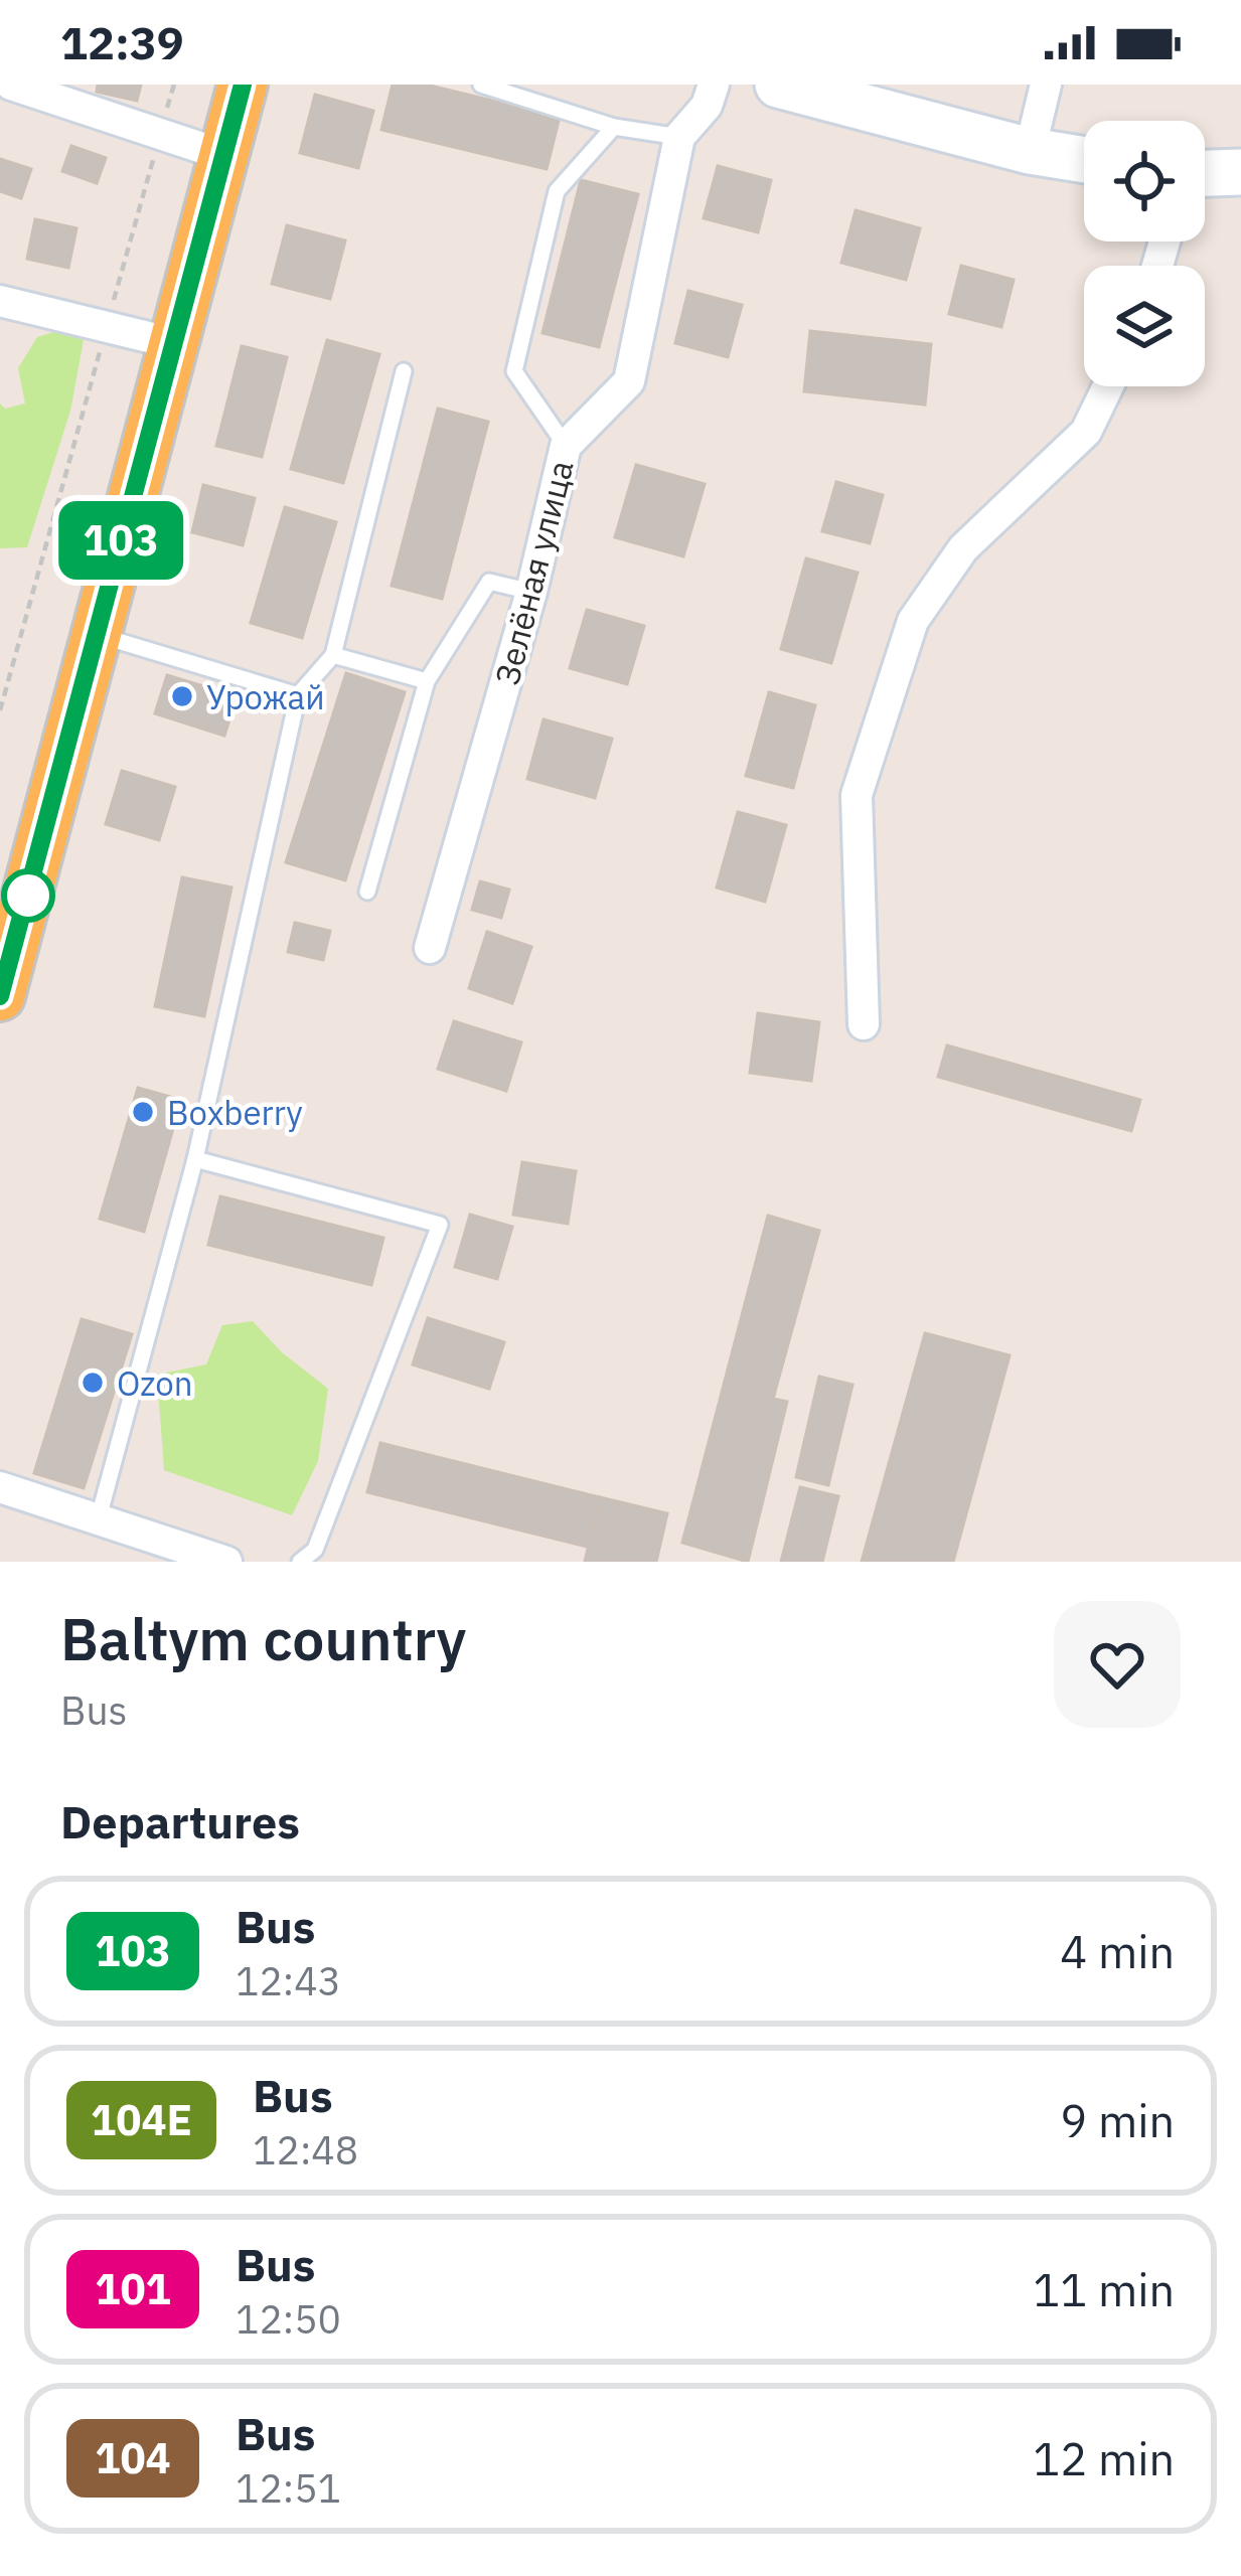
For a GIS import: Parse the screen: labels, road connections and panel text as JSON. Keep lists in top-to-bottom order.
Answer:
{
  "streets": {
    "street": ["Зелёная улица"]
  },
  "places": ["Урожай", "Boxberry", "Ozon"],
  "lines": ["bus line 103"],
  "page": {
    "status": "12:39",
    "on_map": "103",
    "heading": [
      ["Baltym country", "Bus"],
      "Departures"
    ],
    "list": [
      {
        "mark": "103",
        "name": "Bus",
        "note": "12:43",
        "value": "4 min"
      },
      {
        "mark": "104Е",
        "name": "Bus",
        "note": "12:48",
        "value": "9 min"
      },
      {
        "mark": "101",
        "name": "Bus",
        "note": "12:50",
        "value": "11 min"
      },
      {
        "mark": "104",
        "name": "Bus",
        "note": "12:51",
        "value": "12 min"
      }
    ]
  }
}
